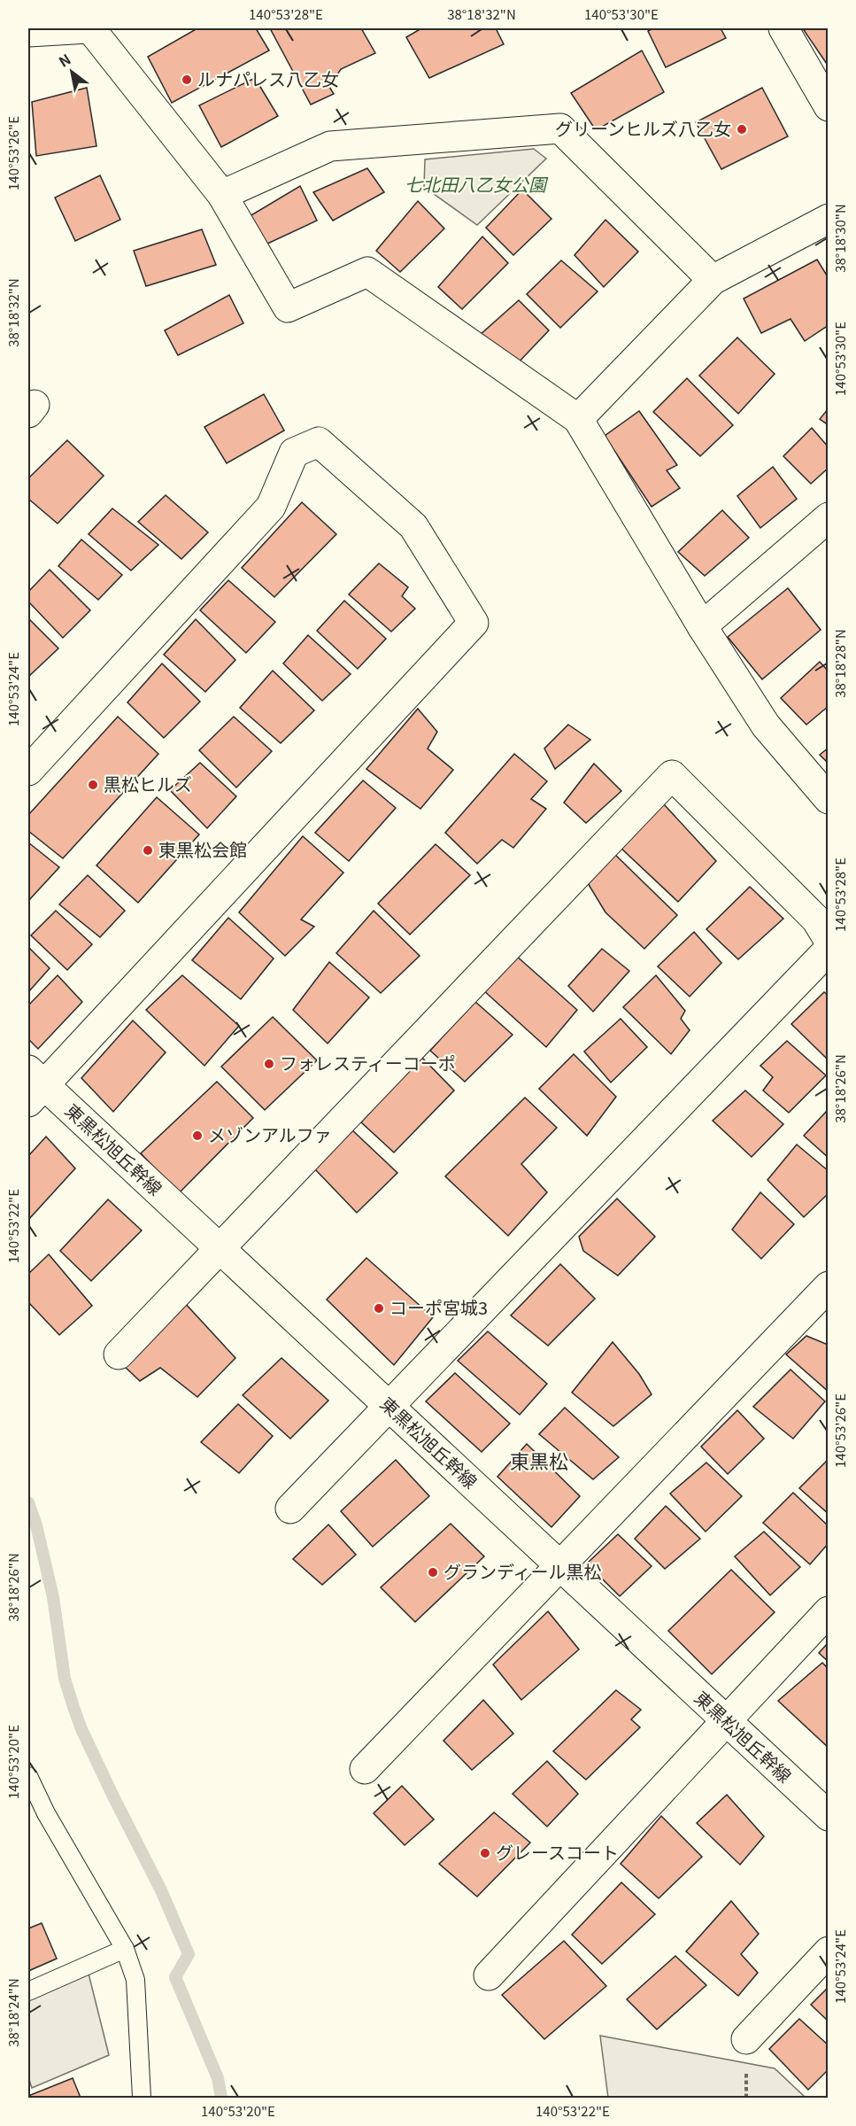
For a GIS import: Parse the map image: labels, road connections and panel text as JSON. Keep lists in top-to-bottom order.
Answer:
{
  "streets": {
    "street": ["東黒松旭丘幹線"]
  },
  "districts": ["東黒松"],
  "parks": ["七北田八乙女公園"],
  "places": [
    "ルナパレス八乙女",
    "グリーンヒルズ八乙女",
    "黒松ヒルズ",
    "東黒松会館",
    "フォレスティーコーポ",
    "メゾンアルファ",
    "コーポ宮城3",
    "グランディール黒松",
    "グレースコート"
  ],
  "north": "top left",
  "coordinates": [
    "140°53'28\"E",
    "38°18'32\"N",
    "140°53'30\"E",
    "140°53'26\"E",
    "38°18'30\"N",
    "38°18'28\"N",
    "140°53'24\"E",
    "38°18'26\"N",
    "140°53'22\"E",
    "140°53'20\"E",
    "38°18'24\"N"
  ]
}
